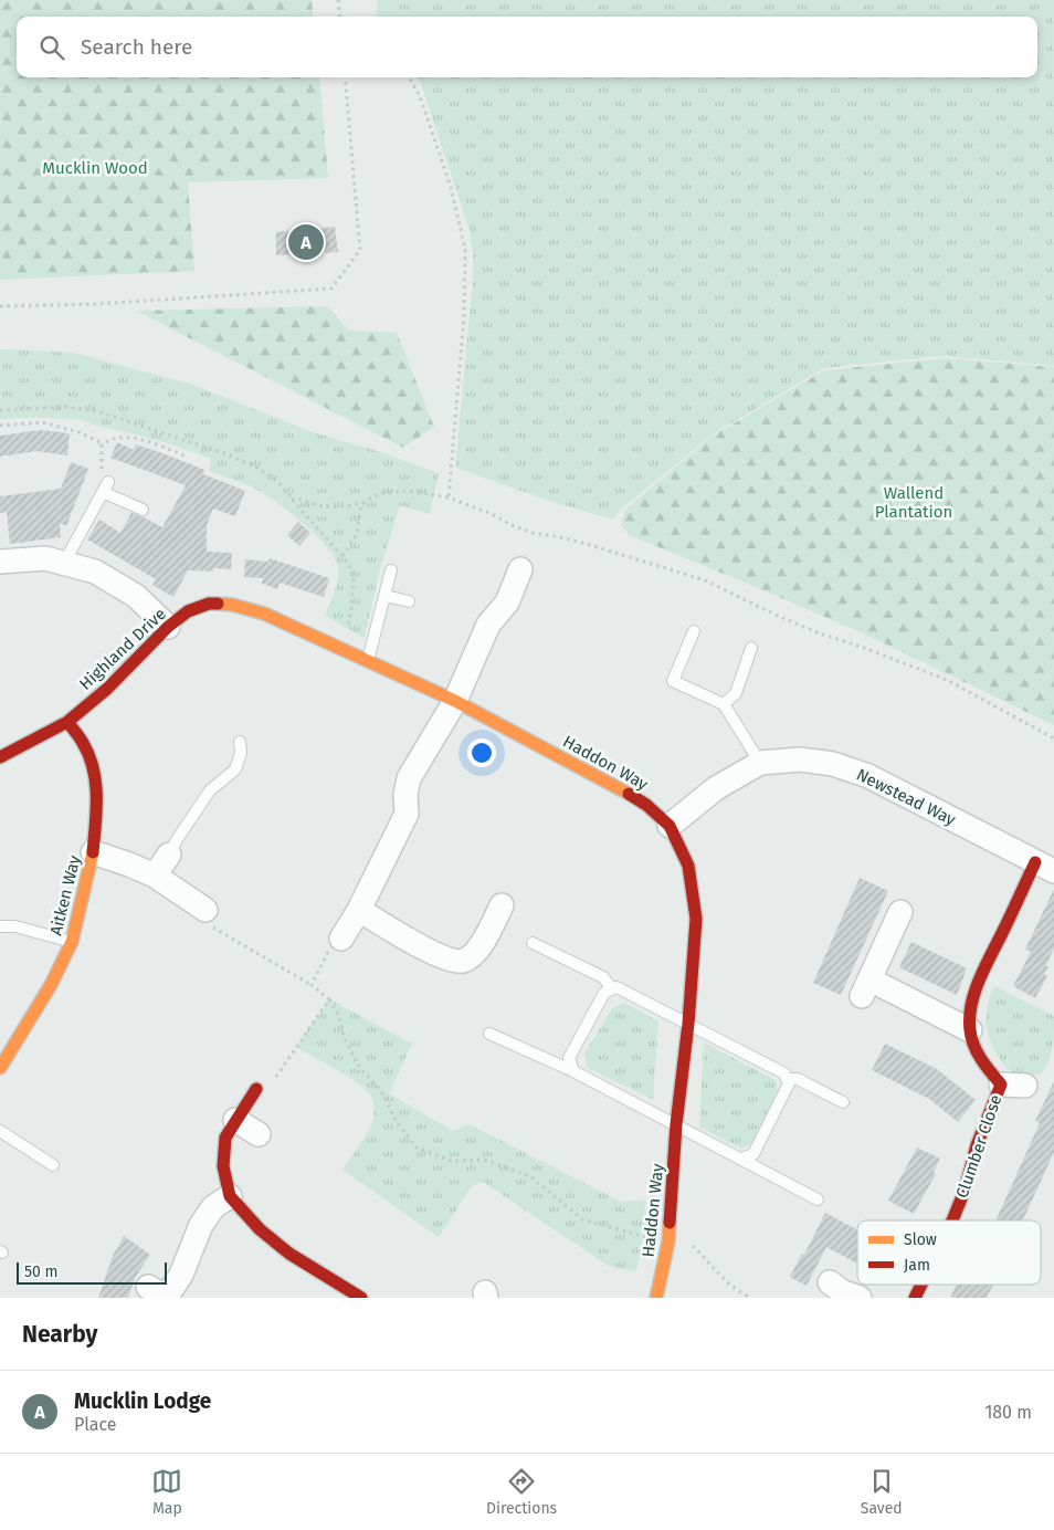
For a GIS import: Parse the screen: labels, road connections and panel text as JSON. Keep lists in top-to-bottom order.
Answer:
{
  "streets": {
    "street": [
      "Highland Drive",
      "Haddon Way",
      "Newstead Way",
      "Aitken Way",
      "Clumber Close"
    ]
  },
  "crossings": [
    ["Highland Drive", "Haddon Way"],
    ["Highland Drive", "Aitken Way"],
    ["Haddon Way", "Newstead Way"],
    ["Newstead Way", "Clumber Close"]
  ],
  "parks": ["Mucklin Wood", "Wallend Plantation"],
  "legend": ["Slow", "Jam"],
  "scale_bar": "50 m",
  "page": {
    "search": "Search here",
    "pins": "A",
    "scale": "50 m",
    "heading": "Nearby",
    "list": [
      {
        "mark": "A",
        "name": "Mucklin Lodge",
        "note": "Place",
        "value": "180 m"
      }
    ],
    "nav": ["Map", "Directions", "Saved"]
  }
}
